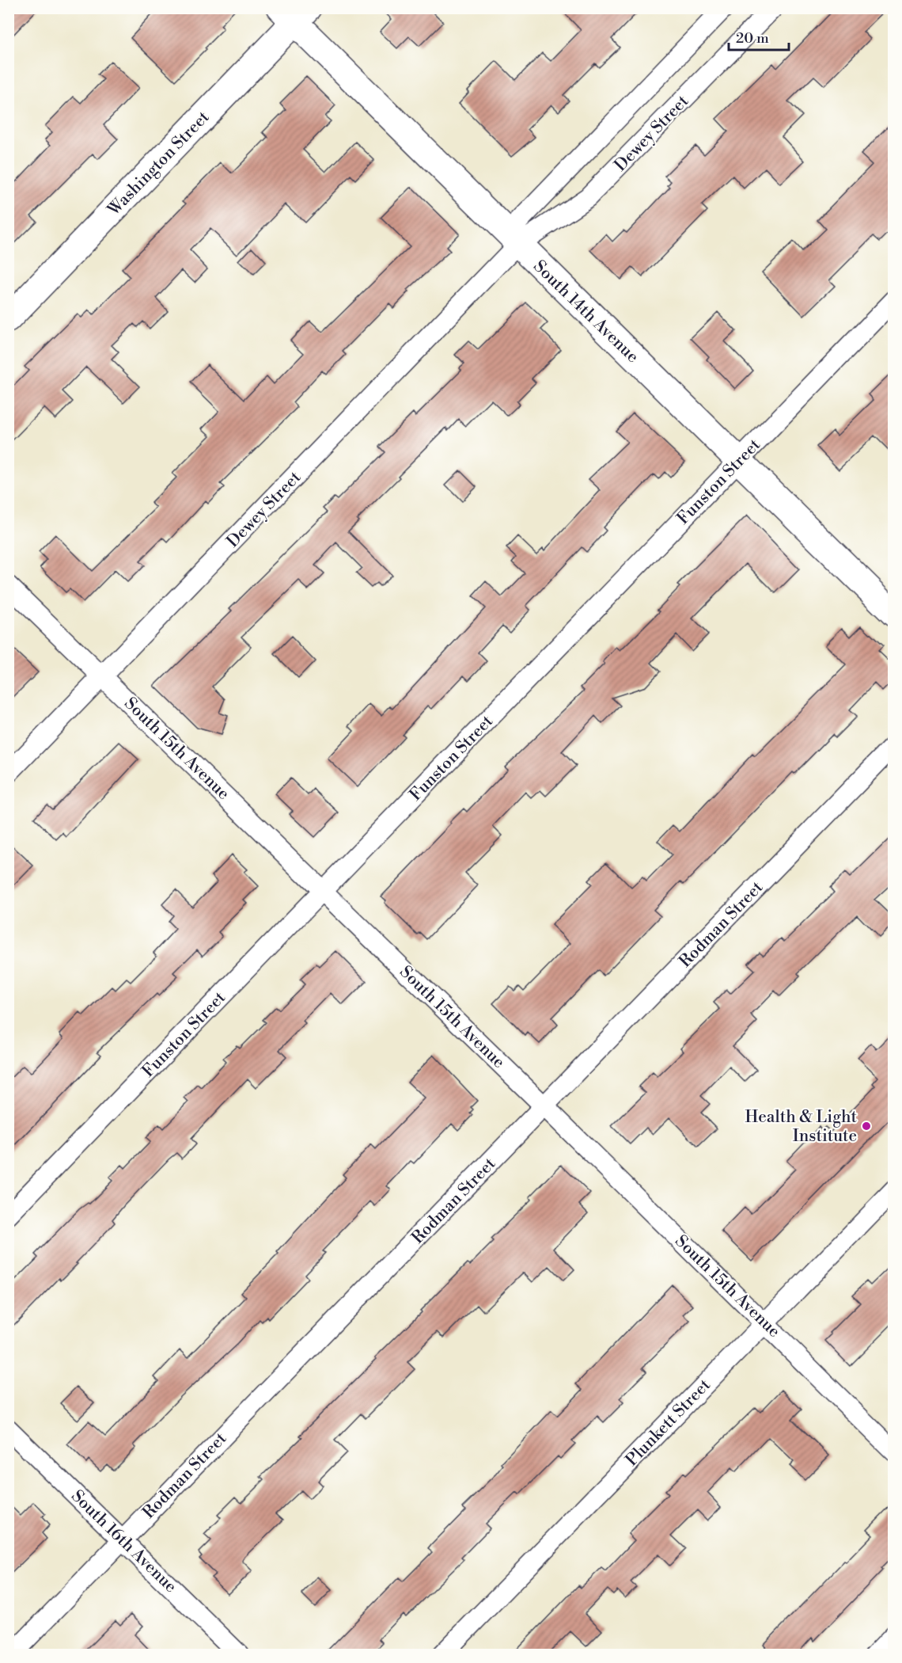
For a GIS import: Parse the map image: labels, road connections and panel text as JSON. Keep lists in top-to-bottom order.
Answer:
{
  "streets": {
    "street": [
      "Dewey Street",
      "Washington Street",
      "South 14th Avenue",
      "Funston Street",
      "South 15th Avenue",
      "Rodman Street",
      "Plunkett Street",
      "South 16th Avenue"
    ]
  },
  "crossings": [
    ["Dewey Street", "South 14th Avenue"],
    ["Dewey Street", "South 15th Avenue"],
    ["Washington Street", "South 14th Avenue"],
    ["South 14th Avenue", "Funston Street"],
    ["Funston Street", "South 15th Avenue"],
    ["South 15th Avenue", "Rodman Street"],
    ["South 15th Avenue", "Plunkett Street"],
    ["Rodman Street", "South 16th Avenue"]
  ],
  "places": ["Health & Light Institute"],
  "scale_bar": "20 m"
}
